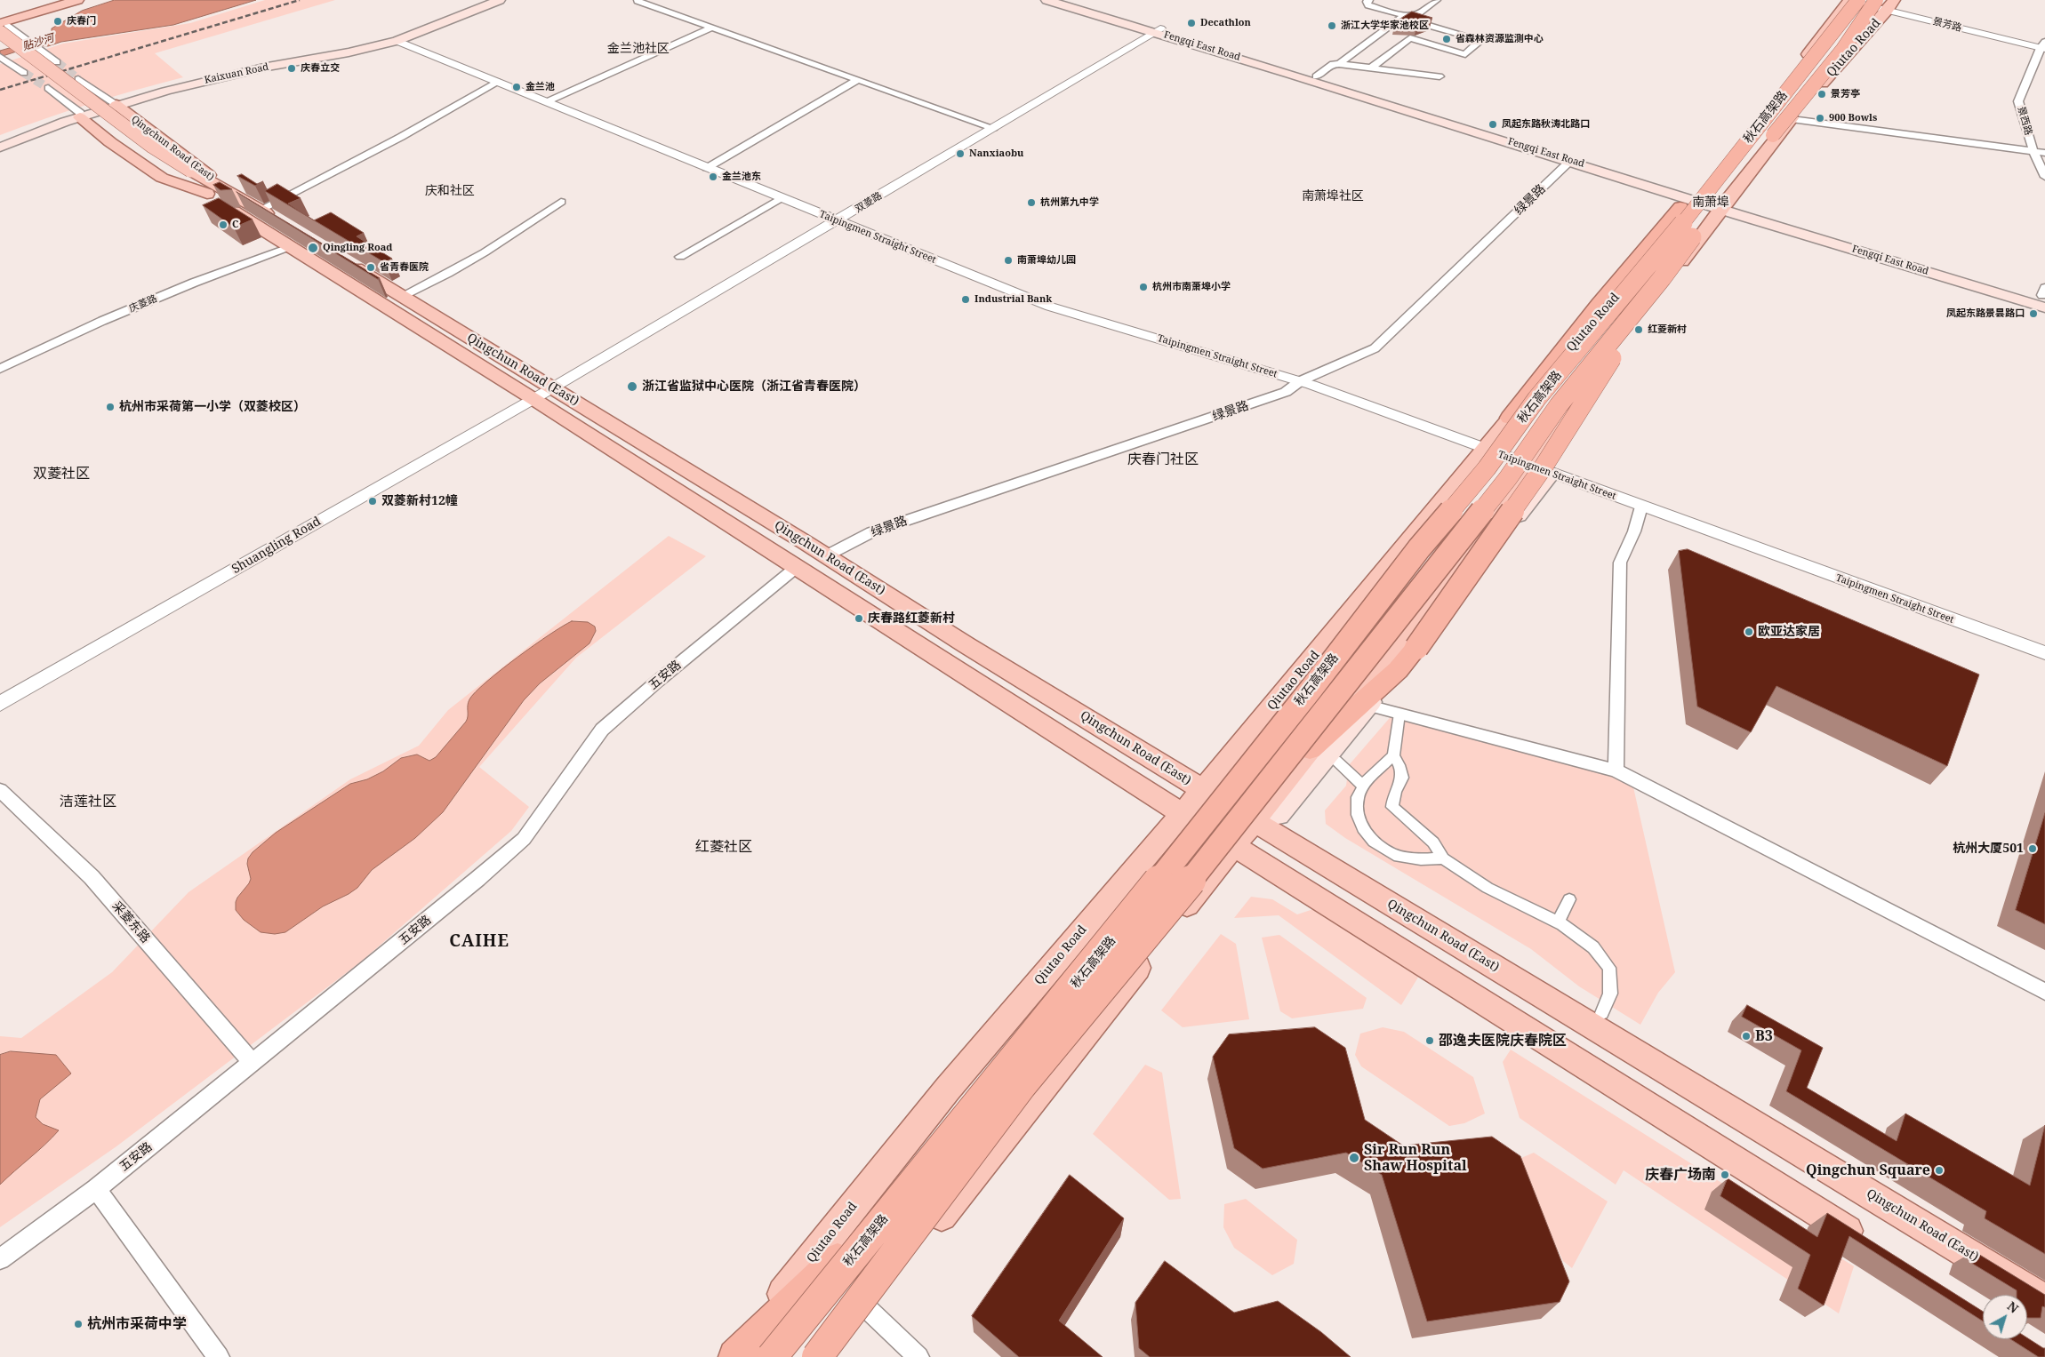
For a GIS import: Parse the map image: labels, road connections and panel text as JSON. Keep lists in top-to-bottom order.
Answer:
{
  "streets": {
    "highway": ["秋石高架路"],
    "main road": [
      "Fengqi East Road",
      "Qiutao Road",
      "Kaixuan Road",
      "Qingchun Road (East)"
    ],
    "street": [
      "景芳路",
      "景西路",
      "绿景路",
      "双菱路",
      "Taipingmen Straight Street",
      "庆菱路",
      "Shuangling Road",
      "五安路",
      "采菱东路"
    ]
  },
  "crossings": [
    ["景芳路", "Qiutao Road"],
    ["景芳路", "秋石高架路"],
    ["景芳路", "景西路"],
    ["Fengqi East Road", "Qiutao Road"],
    ["Fengqi East Road", "绿景路"],
    ["Fengqi East Road", "双菱路"],
    ["Qiutao Road", "秋石高架路"],
    ["Qiutao Road", "Qingchun Road (East)"],
    ["Qiutao Road", "Taipingmen Straight Street"],
    ["Kaixuan Road", "Qingchun Road (East)"],
    ["Kaixuan Road", "Taipingmen Straight Street"],
    ["Qingchun Road (East)", "绿景路"],
    ["Qingchun Road (East)", "双菱路"],
    ["Qingchun Road (East)", "庆菱路"],
    ["Qingchun Road (East)", "Shuangling Road"],
    ["Qingchun Road (East)", "五安路"],
    ["绿景路", "Taipingmen Straight Street"],
    ["双菱路", "Taipingmen Straight Street"],
    ["双菱路", "Shuangling Road"],
    ["五安路", "采菱东路"]
  ],
  "districts": [
    "金兰池社区",
    "庆和社区",
    "南萧埠社区",
    "南萧埠",
    "庆春门社区",
    "双菱社区",
    "洁莲社区",
    "红菱社区",
    "CAIHE"
  ],
  "water": ["贴沙河"],
  "places": [
    "庆春门",
    "Decathlon",
    "浙江大学华家池校区",
    "省森林资源监测中心",
    "庆春立交",
    "金兰池",
    "景芳亭",
    "900 Bowls",
    "凤起东路秋涛北路口",
    "Nanxiaobu",
    "金兰池东",
    "杭州第九中学",
    "C",
    "Qingling Road",
    "南萧埠幼儿园",
    "省青春医院",
    "杭州市南萧埠小学",
    "Industrial Bank",
    "凤起东路景昙路口",
    "红菱新村",
    "浙江省监狱中心医院（浙江省青春医院）",
    "杭州市采荷第一小学（双菱校区）",
    "双菱新村12幢",
    "庆春路红菱新村",
    "欧亚达家居",
    "杭州大厦501",
    "B3",
    "邵逸夫医院庆春院区",
    "Sir Run Run Shaw Hospital",
    "Qingchun Square",
    "庆春广场南",
    "杭州市采荷中学"
  ],
  "north": "top right"
}
